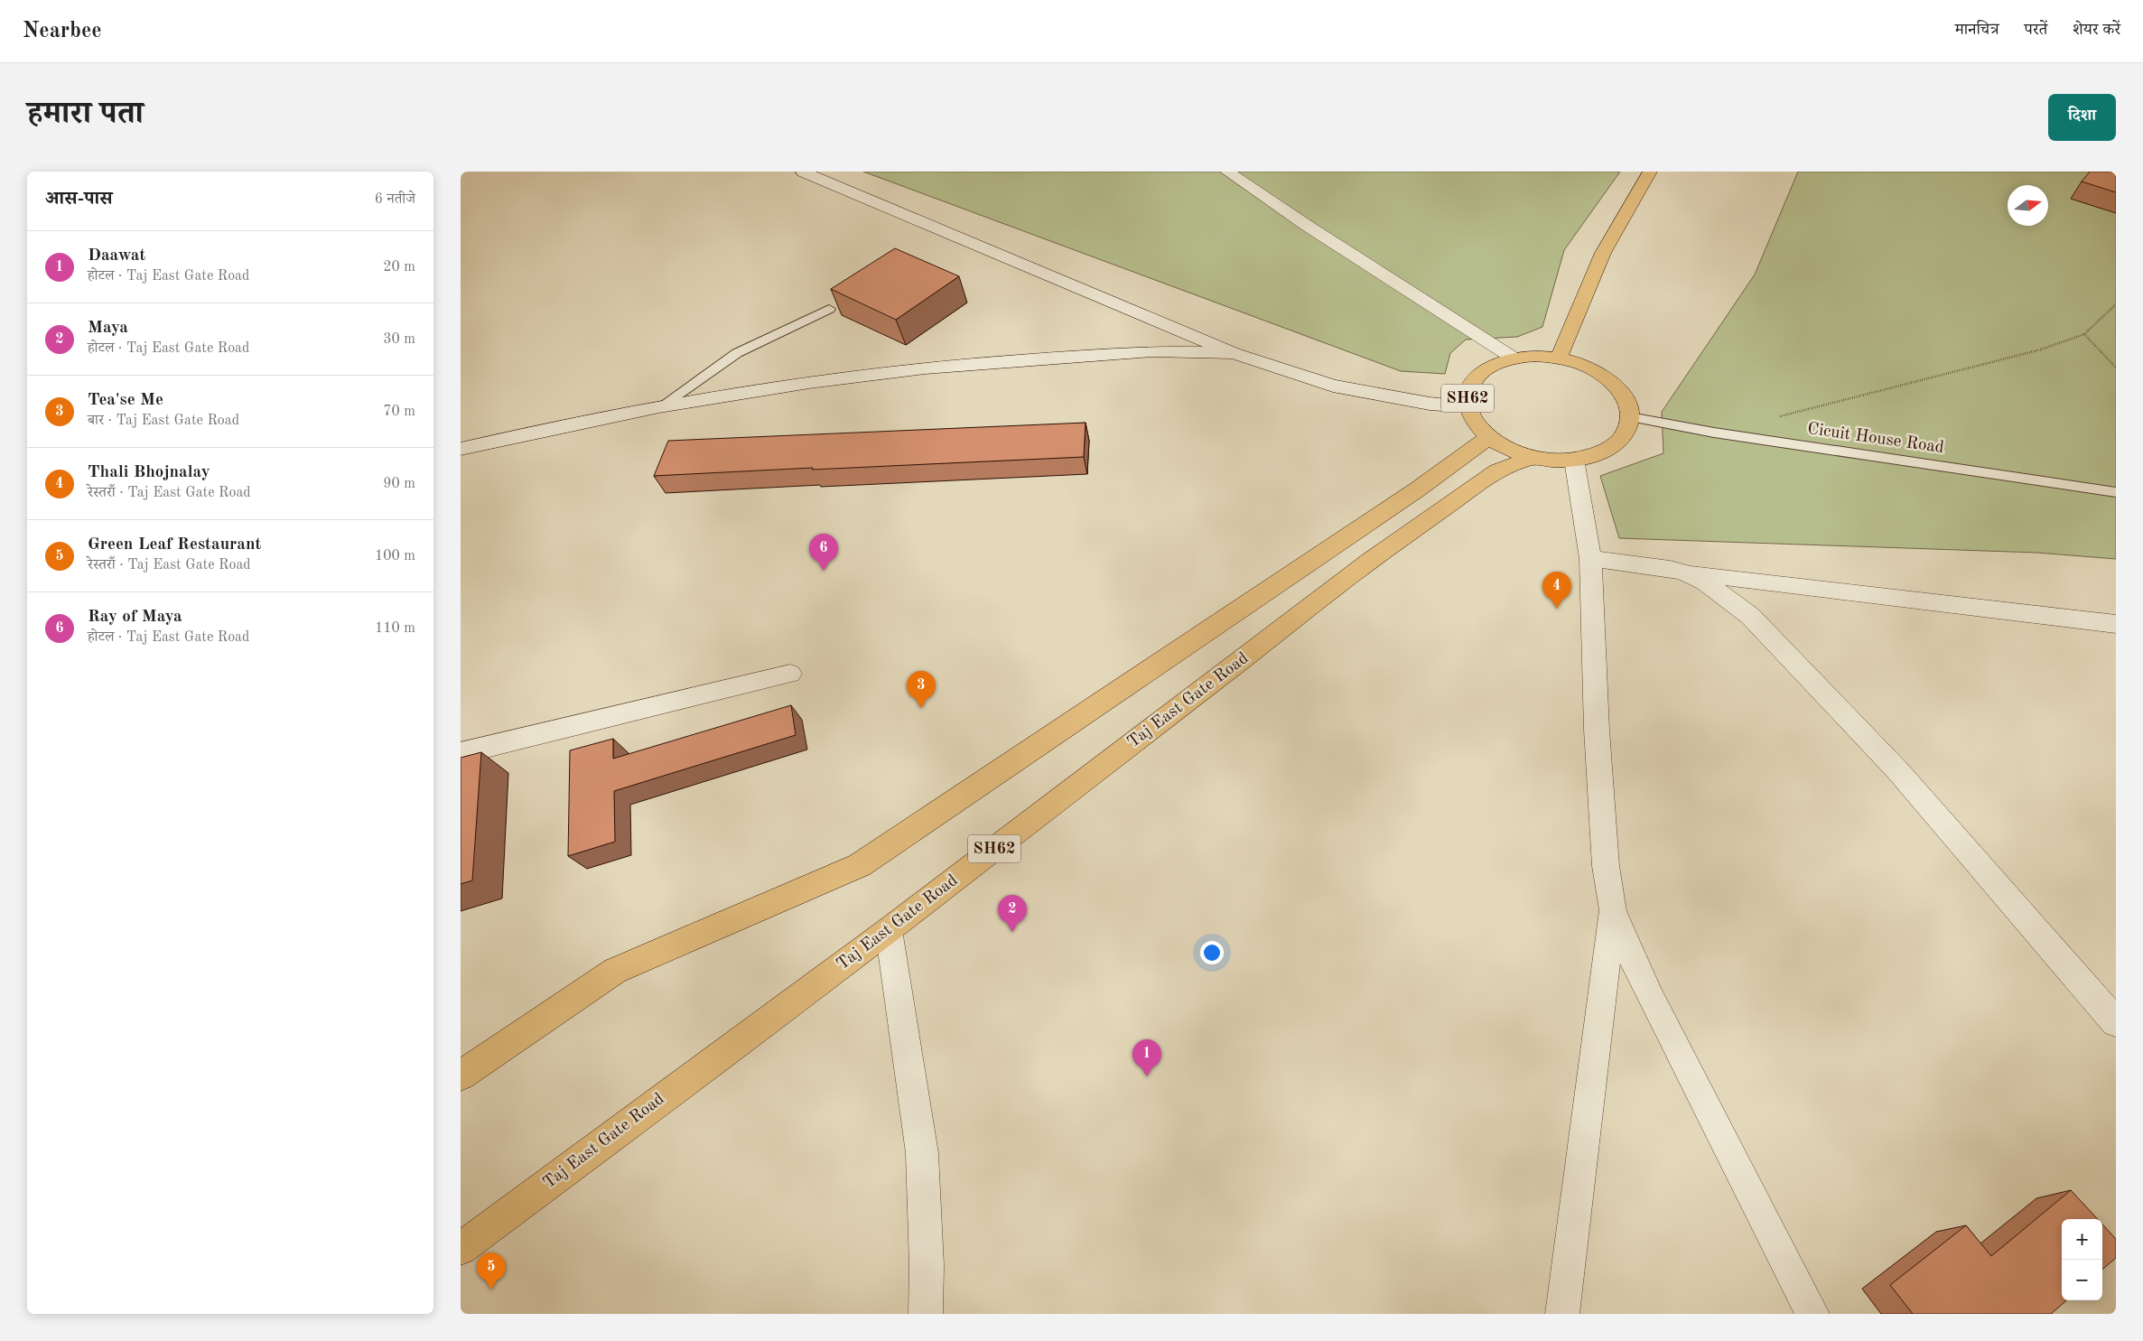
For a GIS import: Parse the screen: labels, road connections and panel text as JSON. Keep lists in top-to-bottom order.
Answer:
{
  "streets": {
    "main road": ["SH62", "Taj East Gate Road"],
    "lane": ["Cicuit House Road"]
  },
  "crossings": [
    ["SH62", "Cicuit House Road"],
    ["SH62", "Taj East Gate Road"],
    ["Cicuit House Road", "Taj East Gate Road"]
  ],
  "north": "right",
  "page": {
    "header": "Nearbee",
    "nav": ["मानचित्र", "परतें", "शेयर करें"],
    "title": "हमारा पता",
    "buttons": "दिशा",
    "heading": ["आस-पास", "6 नतीजे"],
    "list": [
      {
        "mark": "1",
        "name": "Daawat",
        "note": "होटल · Taj East Gate Road",
        "value": "20 m"
      },
      {
        "mark": "2",
        "name": "Maya",
        "note": "होटल · Taj East Gate Road",
        "value": "30 m"
      },
      {
        "mark": "3",
        "name": "Tea'se Me",
        "note": "बार · Taj East Gate Road",
        "value": "70 m"
      },
      {
        "mark": "4",
        "name": "Thali Bhojnalay",
        "note": "रेस्तराँ · Taj East Gate Road",
        "value": "90 m"
      },
      {
        "mark": "5",
        "name": "Green Leaf Restaurant",
        "note": "रेस्तराँ · Taj East Gate Road",
        "value": "100 m"
      },
      {
        "mark": "6",
        "name": "Ray of Maya",
        "note": "होटल · Taj East Gate Road",
        "value": "110 m"
      }
    ],
    "pins": [
      "6",
      "4",
      "3",
      "2",
      "1",
      "5"
    ],
    "map_buttons": ["+", "−"]
  }
}
